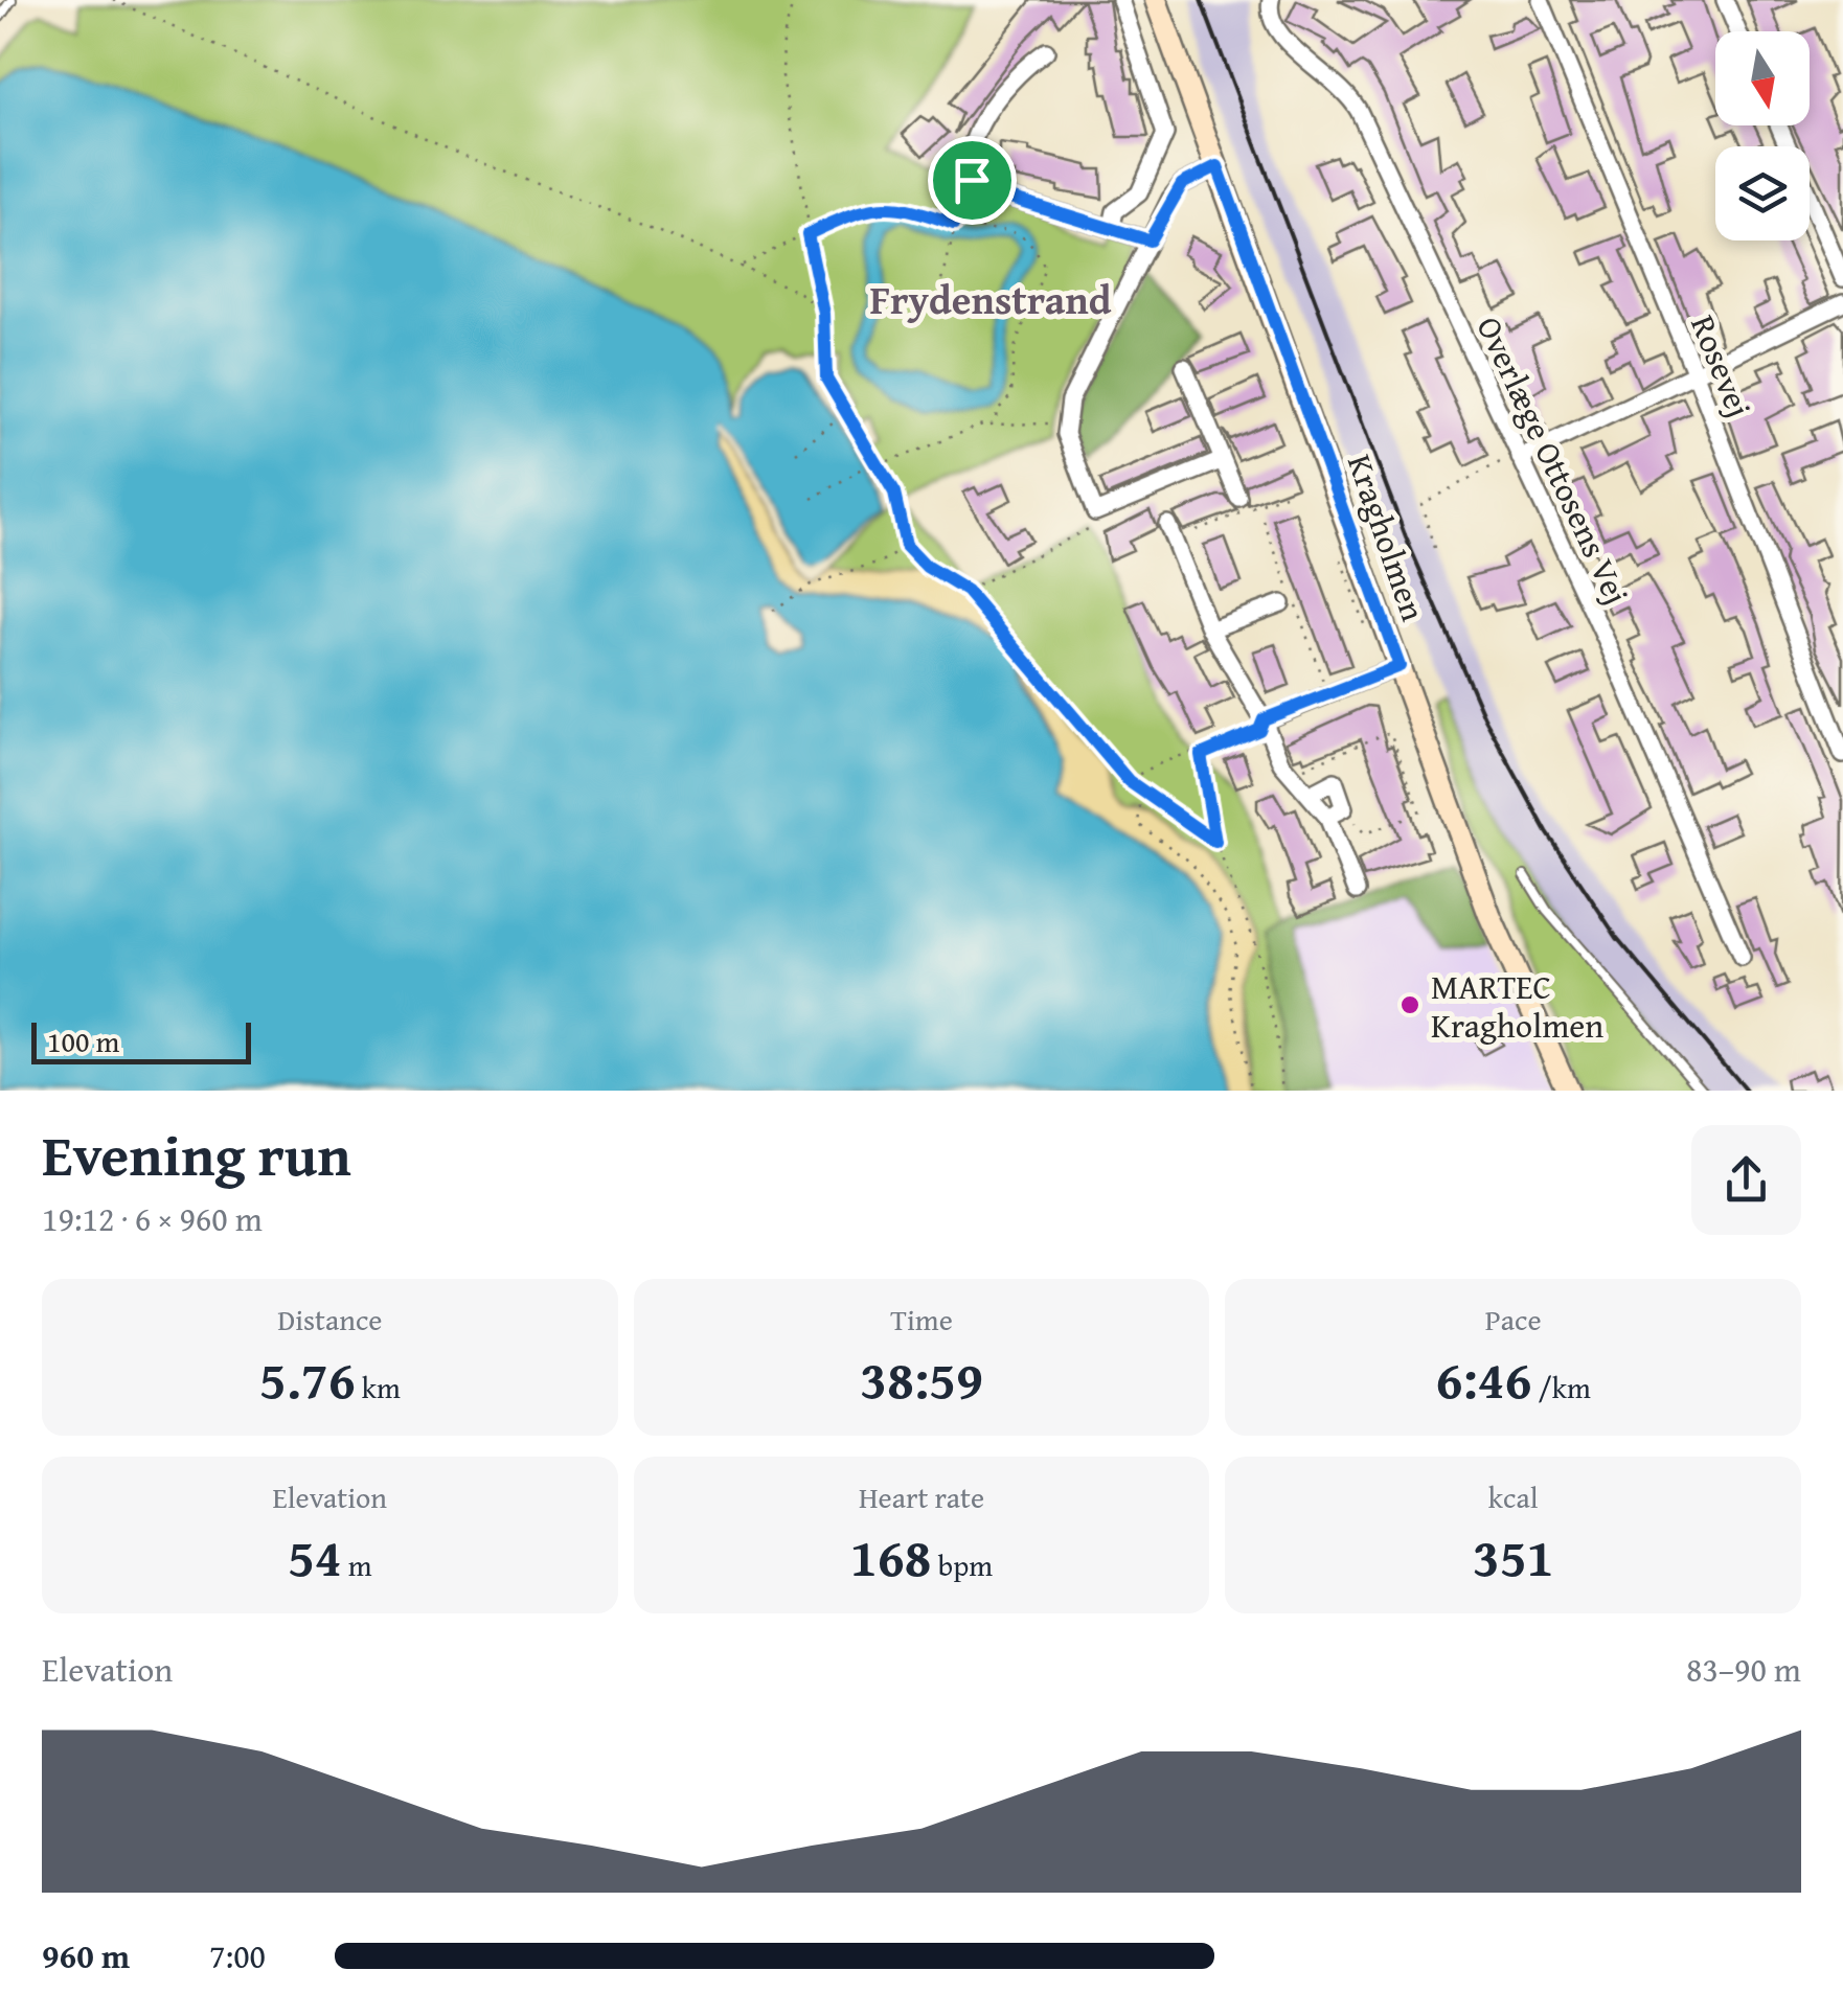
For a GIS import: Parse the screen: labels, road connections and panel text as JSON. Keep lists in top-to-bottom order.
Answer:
{
  "streets": {
    "street": ["Rosevej", "Overlæge Ottosens Vej", "Kragholmen"]
  },
  "districts": ["Frydenstrand"],
  "places": ["MARTEC Kragholmen"],
  "scale_bar": "100 m",
  "north": "bottom",
  "page": {
    "scale": "100 m",
    "heading": ["Evening run", "19:12 · 6 × 960 m"],
    "stats": [
      ["Distance", "5.76 km"],
      ["Time", "38:59"],
      ["Pace", "6:46 /km"],
      ["Elevation", "54 m"],
      ["Heart rate", "168 bpm"],
      ["kcal", "351"]
    ],
    "chart": ["Elevation", "83–90 m"],
    "list": [
      {
        "name": "960 m",
        "note": "7:00"
      }
    ]
  }
}
